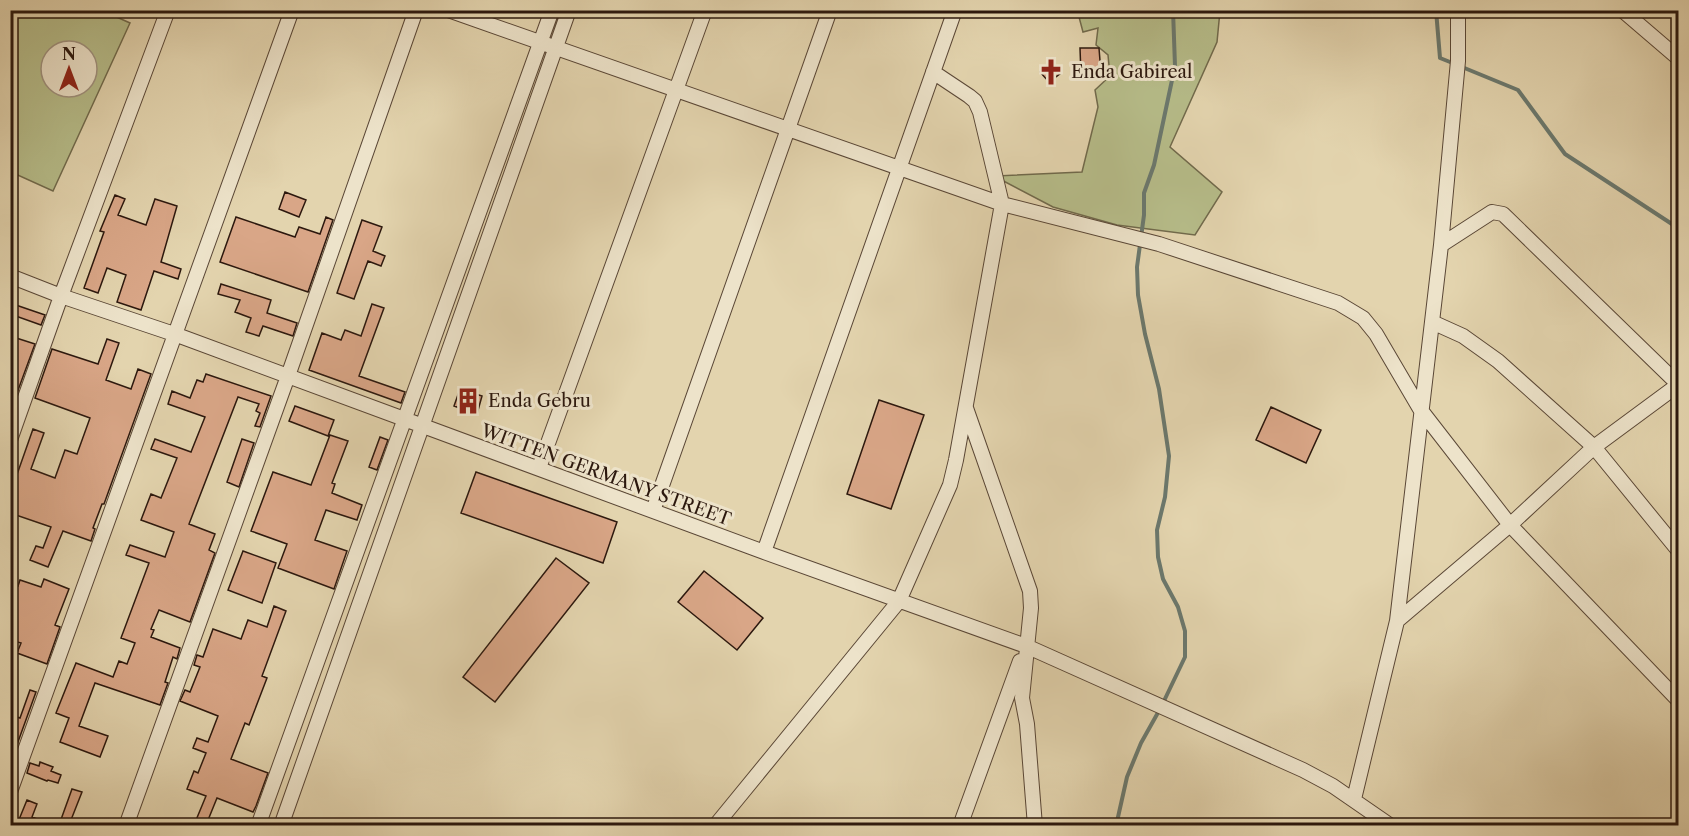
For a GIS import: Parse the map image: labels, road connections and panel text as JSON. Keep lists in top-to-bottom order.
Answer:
{
  "streets": {
    "street": ["WITTEN GERMANY STREET"]
  },
  "places": {
    "church": ["Enda Gabireal"],
    "building": ["Enda Gebru"]
  },
  "north": "top"
}
